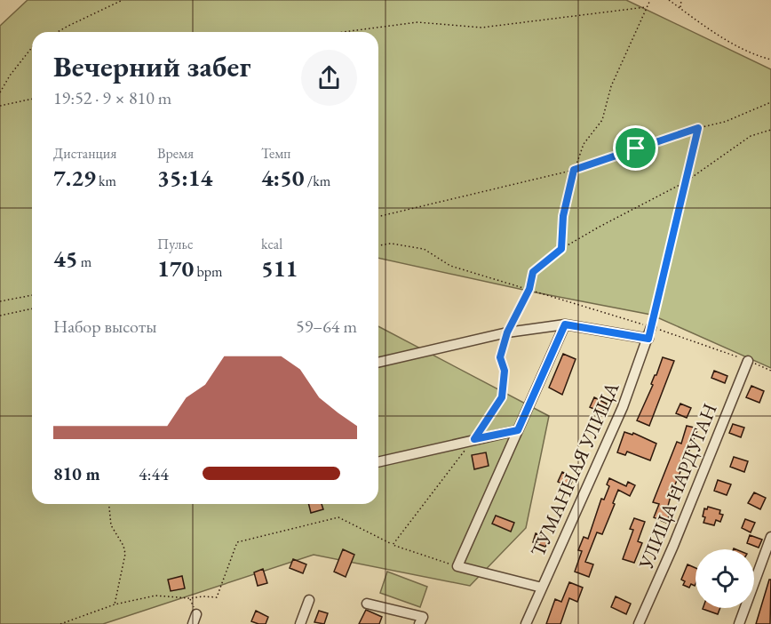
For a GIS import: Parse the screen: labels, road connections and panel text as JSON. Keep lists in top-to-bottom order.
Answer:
{
  "streets": {
    "street": ["ТУМАННАЯ УЛИЦА", "УЛИЦА НАРДУГАН"]
  },
  "page": {
    "heading": ["Вечерний забег", "19:52 · 9 × 810 m"],
    "stats": [
      ["Дистанция", "7.29 km"],
      ["Время", "35:14"],
      ["Темп", "4:50 /km"],
      ["45 m"],
      ["Пульс", "170 bpm"],
      ["kcal", "511"]
    ],
    "chart": ["Набор высоты", "59–64 m"],
    "list": [
      {
        "name": "810 m",
        "note": "4:44"
      }
    ]
  }
}
